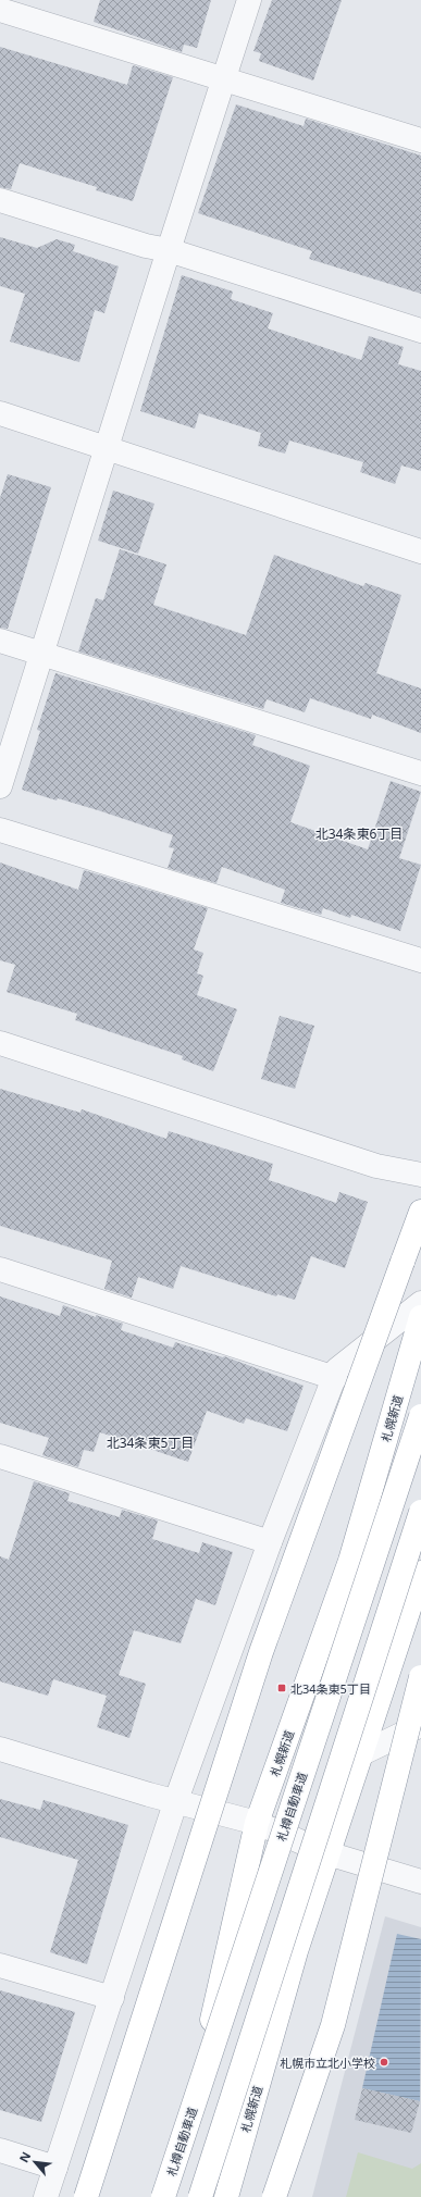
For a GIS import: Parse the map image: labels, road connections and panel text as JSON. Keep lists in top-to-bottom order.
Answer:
{
  "streets": {
    "highway": ["札幌新道", "札樽自動車道"]
  },
  "districts": ["北34条東6丁目", "北34条東5丁目"],
  "places": {
    "transit": ["北34条東5丁目"],
    "other": ["札幌市立北小学校"]
  },
  "north": "top left"
}
